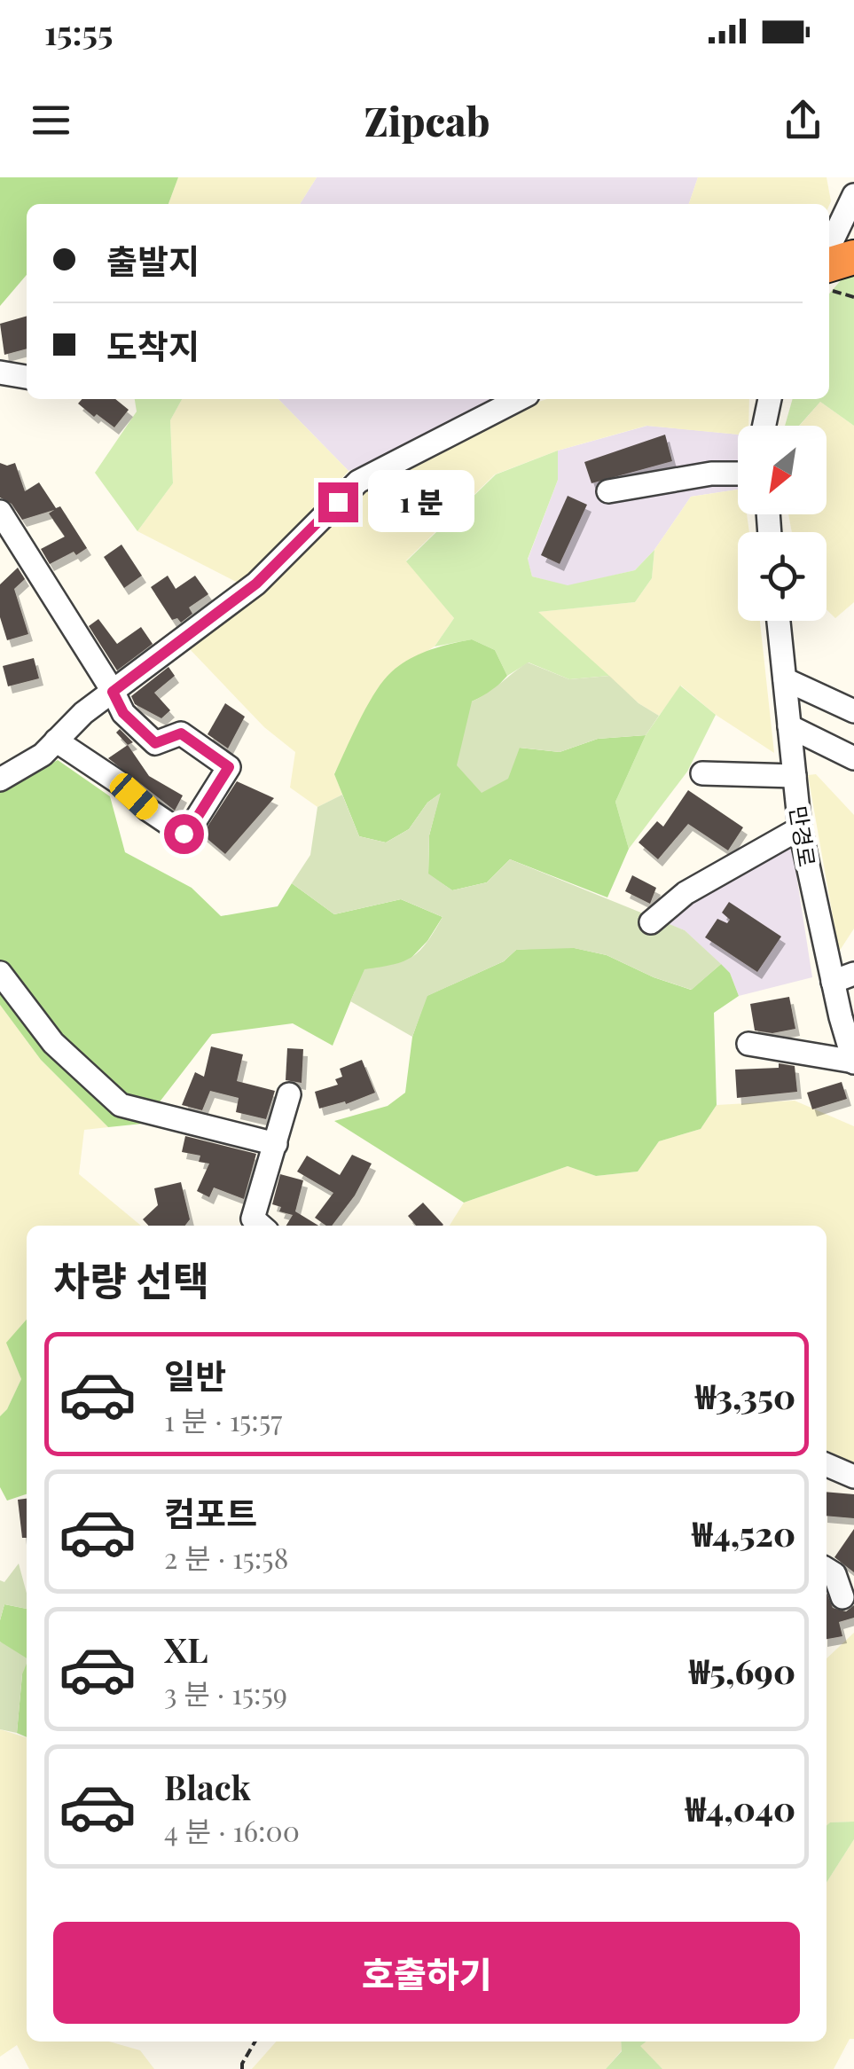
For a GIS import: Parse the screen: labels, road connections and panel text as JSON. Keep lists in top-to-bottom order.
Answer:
{
  "streets": {
    "street": ["만경로"]
  },
  "north": "bottom left",
  "page": {
    "status": "15:55",
    "header": "Zipcab",
    "banner": ["출발지", "도착지"],
    "bubble": "1 분",
    "heading": "차량 선택",
    "list": [
      {
        "name": "일반",
        "note": "1 분 · 15:57",
        "value": "₩3,350"
      },
      {
        "name": "컴포트",
        "note": "2 분 · 15:58",
        "value": "₩4,520"
      },
      {
        "name": "XL",
        "note": "3 분 · 15:59",
        "value": "₩5,690"
      },
      {
        "name": "Black",
        "note": "4 분 · 16:00",
        "value": "₩4,040"
      }
    ],
    "buttons": "호출하기"
  }
}
